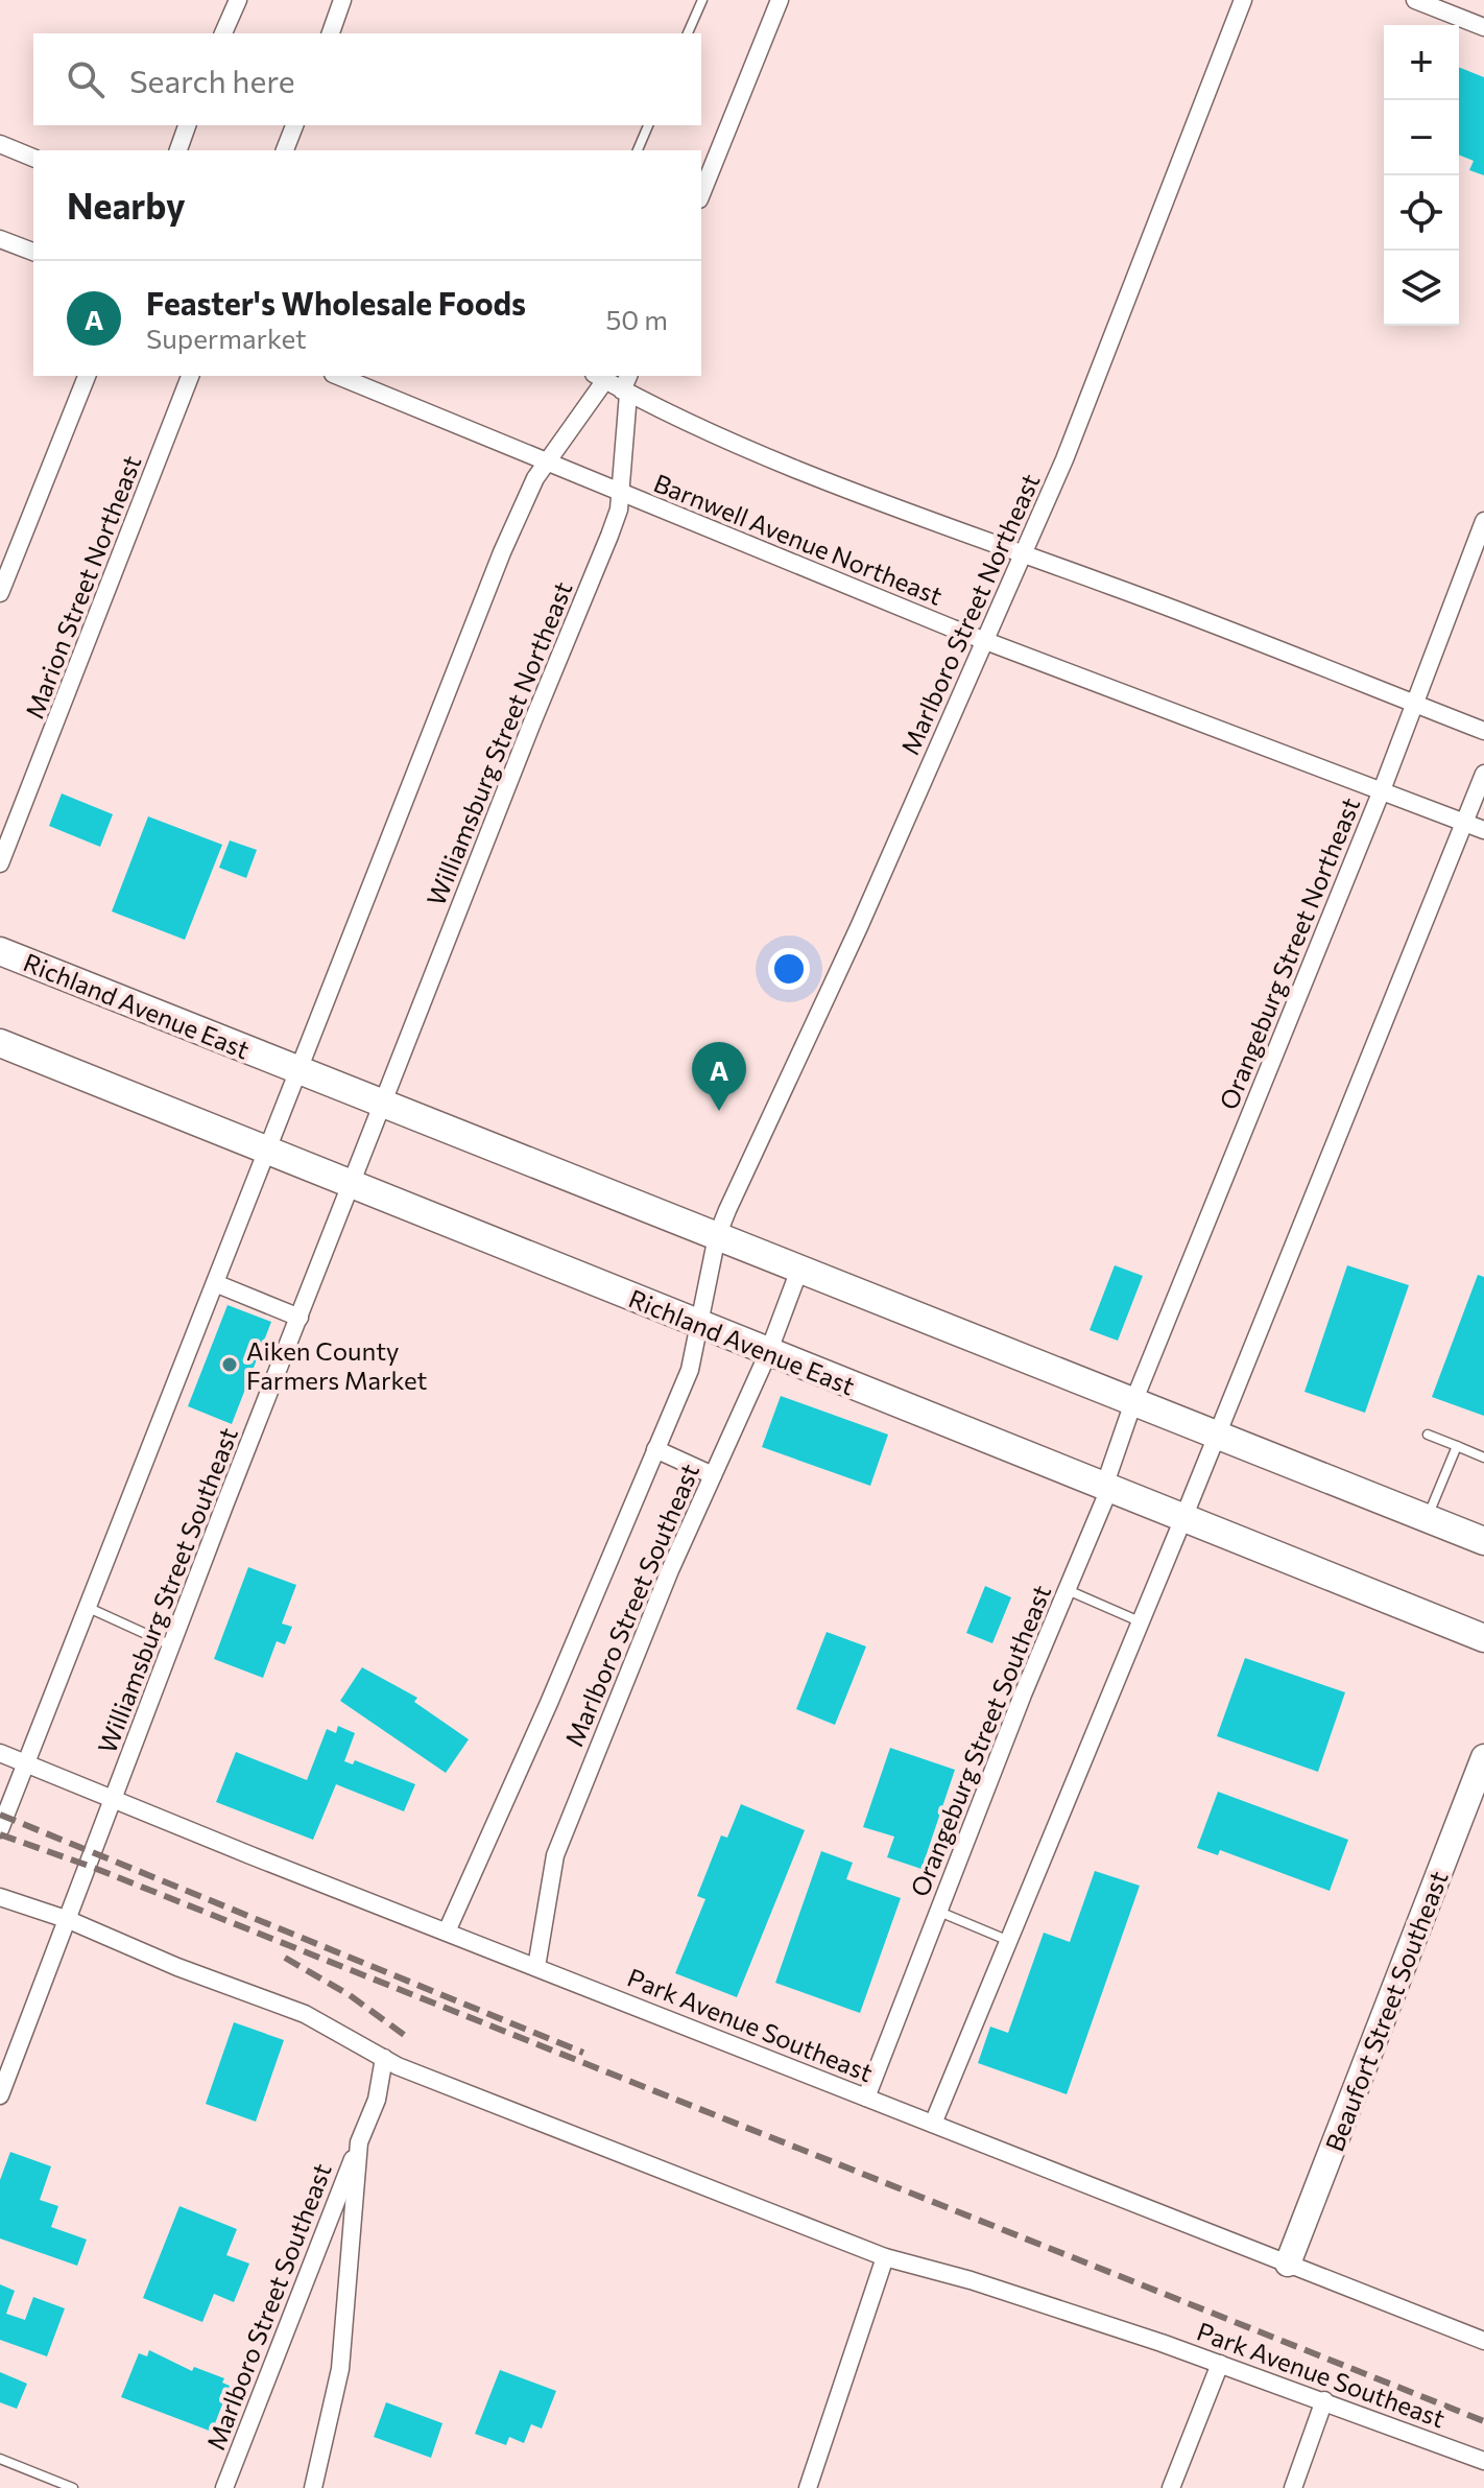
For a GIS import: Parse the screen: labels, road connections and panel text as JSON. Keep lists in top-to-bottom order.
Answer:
{
  "streets": {
    "main road": ["Richland Avenue East"],
    "street": [
      "Barnwell Avenue Northeast",
      "Marion Street Northeast",
      "Marlboro Street Northeast",
      "Williamsburg Street Northeast",
      "Orangeburg Street Northeast",
      "Williamsburg Street Southeast",
      "Marlboro Street Southeast",
      "Orangeburg Street Southeast",
      "Beaufort Street Southeast",
      "Park Avenue Southeast"
    ]
  },
  "crossings": [
    ["Barnwell Avenue Northeast", "Marlboro Street Northeast"],
    ["Barnwell Avenue Northeast", "Williamsburg Street Northeast"],
    ["Barnwell Avenue Northeast", "Orangeburg Street Northeast"],
    ["Marlboro Street Northeast", "Richland Avenue East"],
    ["Marlboro Street Northeast", "Marlboro Street Southeast"],
    ["Williamsburg Street Northeast", "Richland Avenue East"],
    ["Williamsburg Street Northeast", "Williamsburg Street Southeast"],
    ["Orangeburg Street Northeast", "Richland Avenue East"],
    ["Orangeburg Street Northeast", "Orangeburg Street Southeast"],
    ["Richland Avenue East", "Williamsburg Street Southeast"],
    ["Richland Avenue East", "Marlboro Street Southeast"],
    ["Richland Avenue East", "Orangeburg Street Southeast"],
    ["Williamsburg Street Southeast", "Park Avenue Southeast"],
    ["Marlboro Street Southeast", "Park Avenue Southeast"],
    ["Orangeburg Street Southeast", "Park Avenue Southeast"],
    ["Beaufort Street Southeast", "Park Avenue Southeast"]
  ],
  "places": ["Aiken County Farmers Market"],
  "page": {
    "map_buttons": ["+", "−"],
    "search": "Search here",
    "heading": "Nearby",
    "list": [
      {
        "mark": "A",
        "name": "Feaster's Wholesale Foods",
        "note": "Supermarket",
        "value": "50 m"
      }
    ],
    "pins": "A"
  }
}
